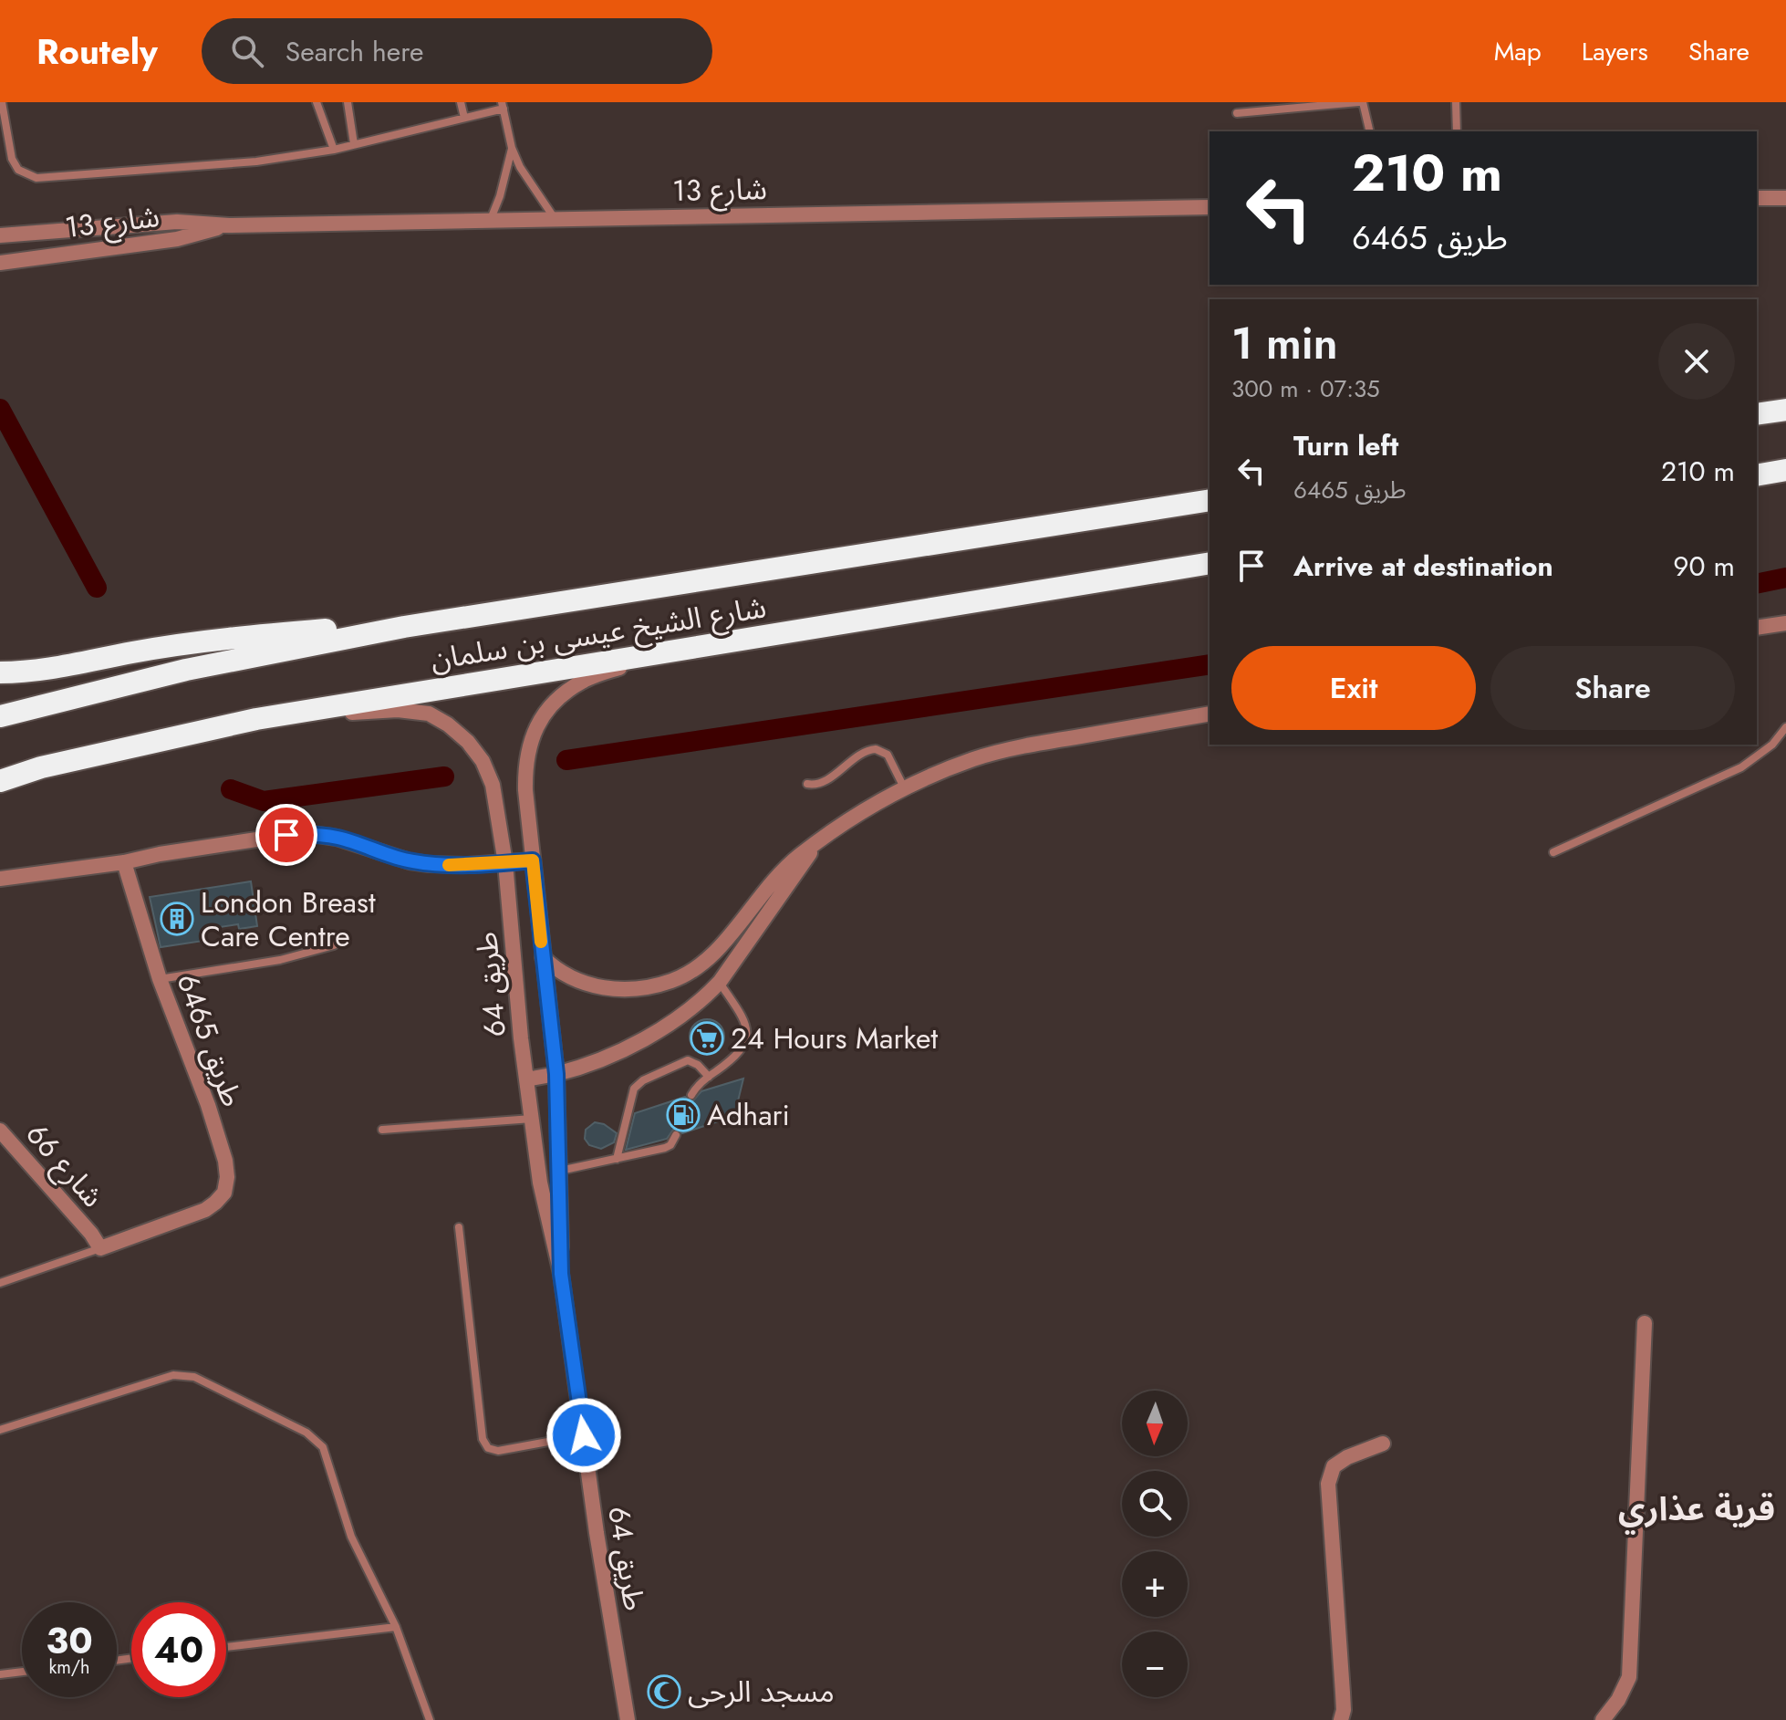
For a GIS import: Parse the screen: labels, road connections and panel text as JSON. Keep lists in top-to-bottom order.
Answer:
{
  "streets": {
    "highway": ["شارع الشيخ عيسى بن سلمان"],
    "street": [
      "شارع 13",
      "طريق 64",
      "طريق 6465",
      "شارع 66"
    ]
  },
  "crossings": [
    ["شارع الشيخ عيسى بن سلمان", "طريق 64"],
    ["طريق 6465", "شارع 66"]
  ],
  "districts": ["قرية عذاري"],
  "places": {
    "building": ["London Breast Care Centre"],
    "supermarket": ["24 Hours Market"],
    "fuel station": ["Adhari"],
    "mosque": ["مسجد الرحى"]
  },
  "north": "bottom",
  "page": {
    "header": "Routely",
    "search": "Search here",
    "nav": ["Map", "Layers", "Share"],
    "turn": ["210 m", "طريق 6465"],
    "heading": ["1 min", "300 m · 07:35"],
    "list": [
      {
        "name": "Turn left",
        "note": "طريق 6465",
        "value": "210 m"
      },
      {
        "name": "Arrive at destination",
        "value": "90 m"
      }
    ],
    "buttons": ["Exit", "Share"],
    "map_buttons": ["+", "−"],
    "speed": "30 km/h",
    "limit": "40"
  }
}
